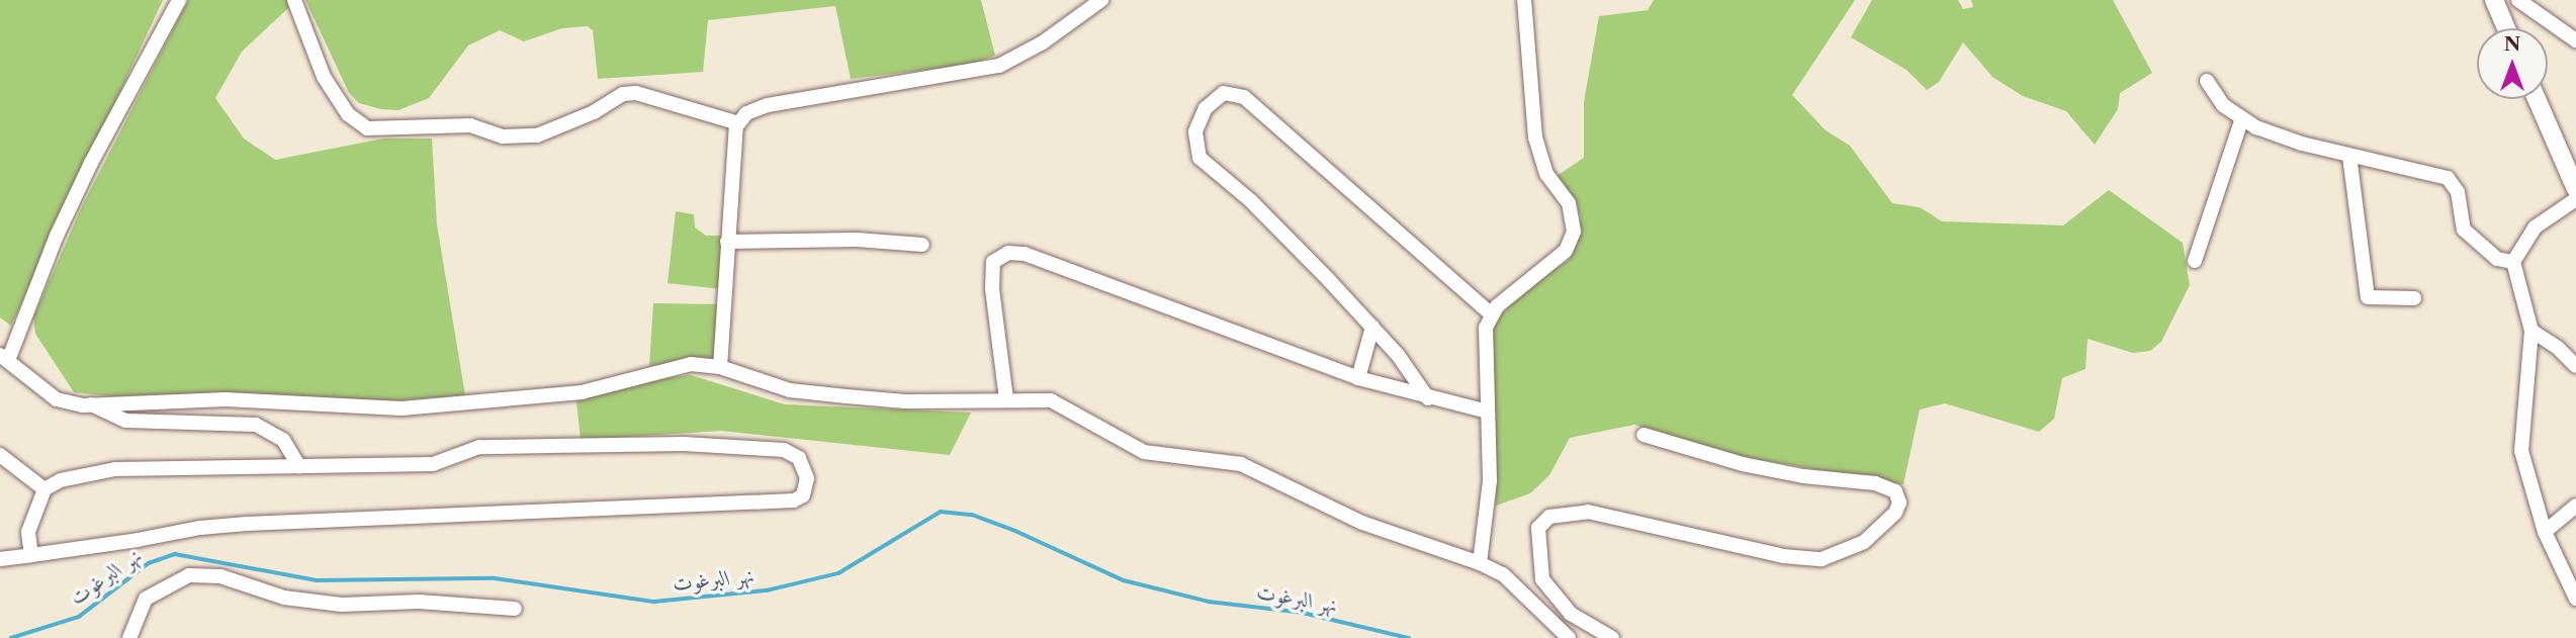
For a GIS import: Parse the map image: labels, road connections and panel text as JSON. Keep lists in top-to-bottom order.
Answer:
{
  "water": ["نهر البرغوت"],
  "north": "top"
}
